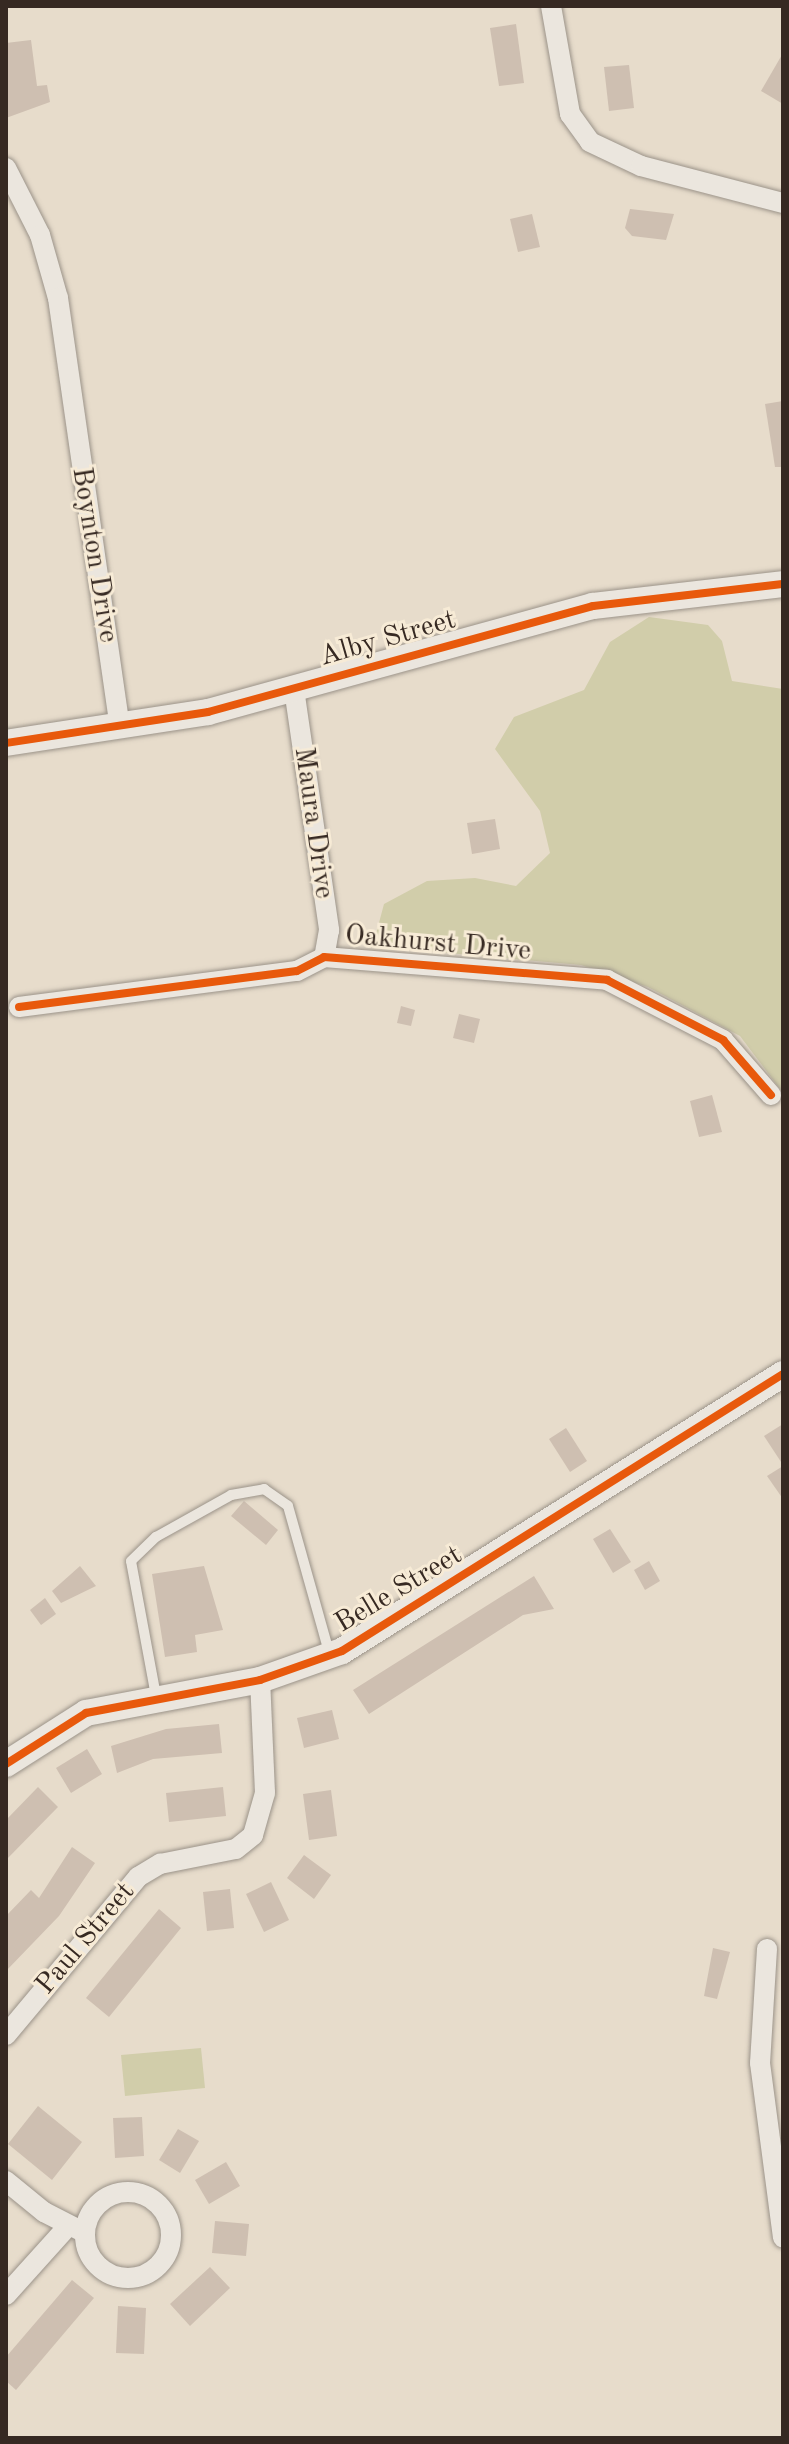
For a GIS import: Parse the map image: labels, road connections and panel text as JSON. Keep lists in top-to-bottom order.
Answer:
{
  "streets": {
    "street": [
      "Boynton Drive",
      "Alby Street",
      "Maura Drive",
      "Oakhurst Drive",
      "Belle Street",
      "Paul Street"
    ]
  },
  "crossings": [
    ["Boynton Drive", "Alby Street"],
    ["Alby Street", "Maura Drive"],
    ["Maura Drive", "Oakhurst Drive"],
    ["Belle Street", "Paul Street"]
  ]
}
